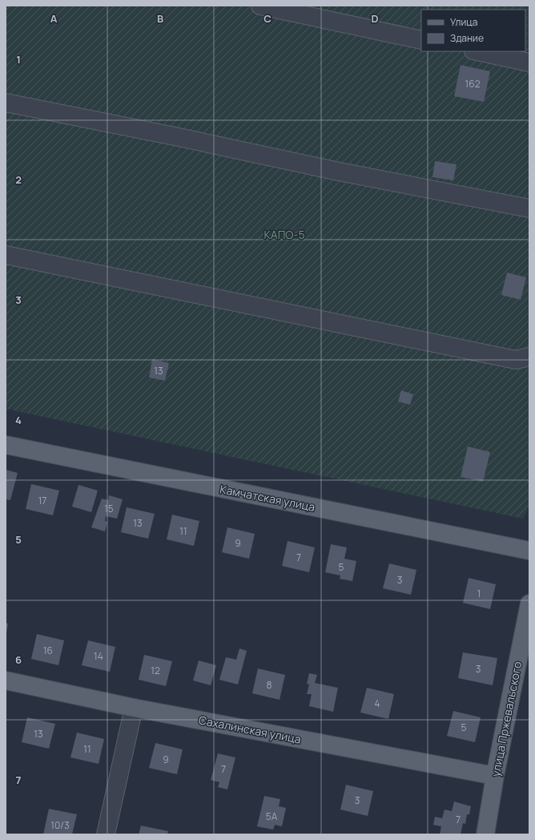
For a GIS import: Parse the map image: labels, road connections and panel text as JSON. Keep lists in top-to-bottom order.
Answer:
{
  "streets": {
    "main road": ["Камчатская улица", "улица Пржевальского", "Сахалинская улица"]
  },
  "crossings": [
    ["улица Пржевальского", "Сахалинская улица"]
  ],
  "parks": ["КАПО-5"],
  "house_numbers": [
    "162",
    "13",
    "17",
    "15",
    "13",
    "11",
    "9",
    "7",
    "5",
    "3",
    "1",
    "16",
    "14",
    "3",
    "12",
    "8",
    "4",
    "5",
    "13",
    "11",
    "9",
    "7",
    "3",
    "5А",
    "7",
    "10/3"
  ],
  "legend": ["Улица", "Здание"],
  "grid": {
    "columns": [
      "A",
      "B",
      "C",
      "D"
    ],
    "rows": [
      "1",
      "2",
      "3",
      "4",
      "5",
      "6",
      "7"
    ]
  }
}
